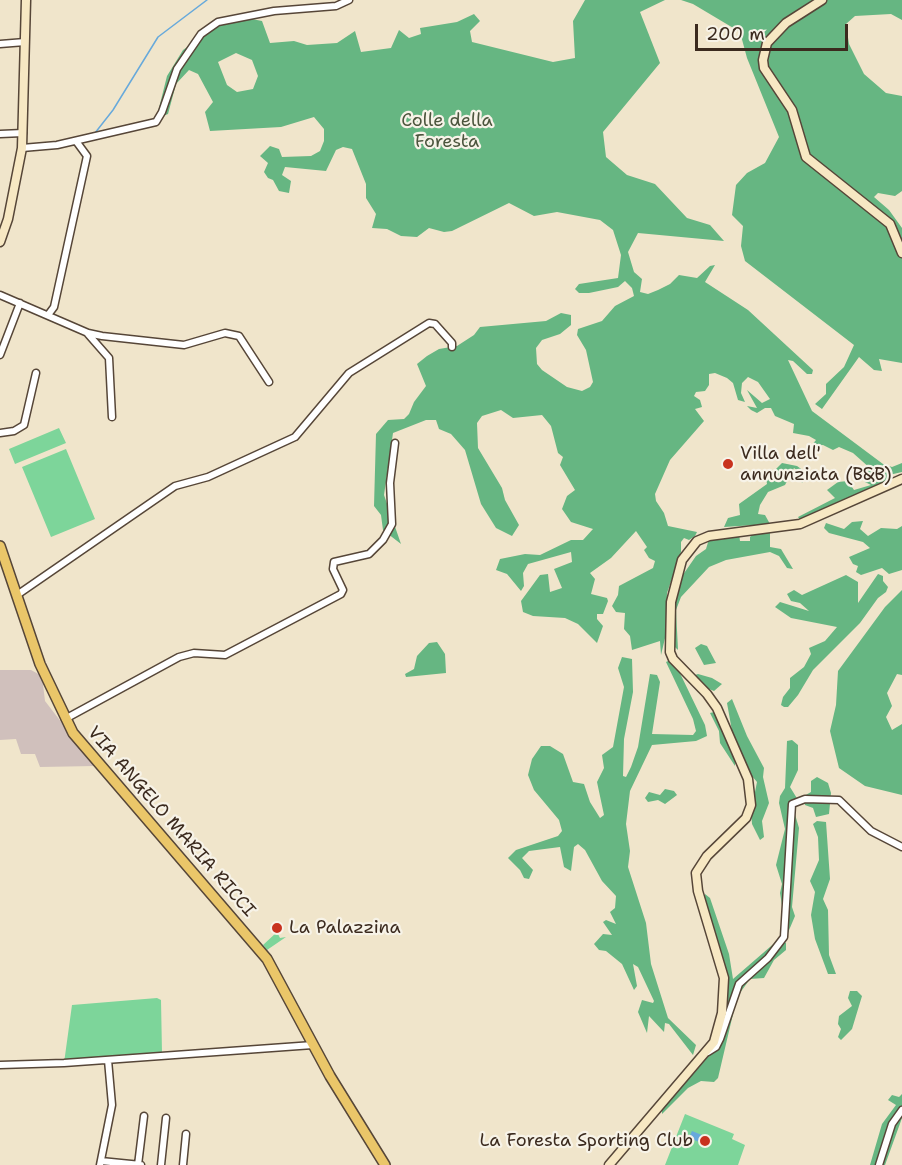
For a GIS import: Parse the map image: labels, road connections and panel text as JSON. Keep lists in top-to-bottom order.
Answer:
{
  "streets": {
    "main road": ["VIA ANGELO MARIA RICCI"]
  },
  "parks": ["Colle della Foresta"],
  "places": ["Villa dell' annunziata (B&B)", "La Palazzina", "La Foresta Sporting Club"],
  "scale_bar": "200 m"
}
